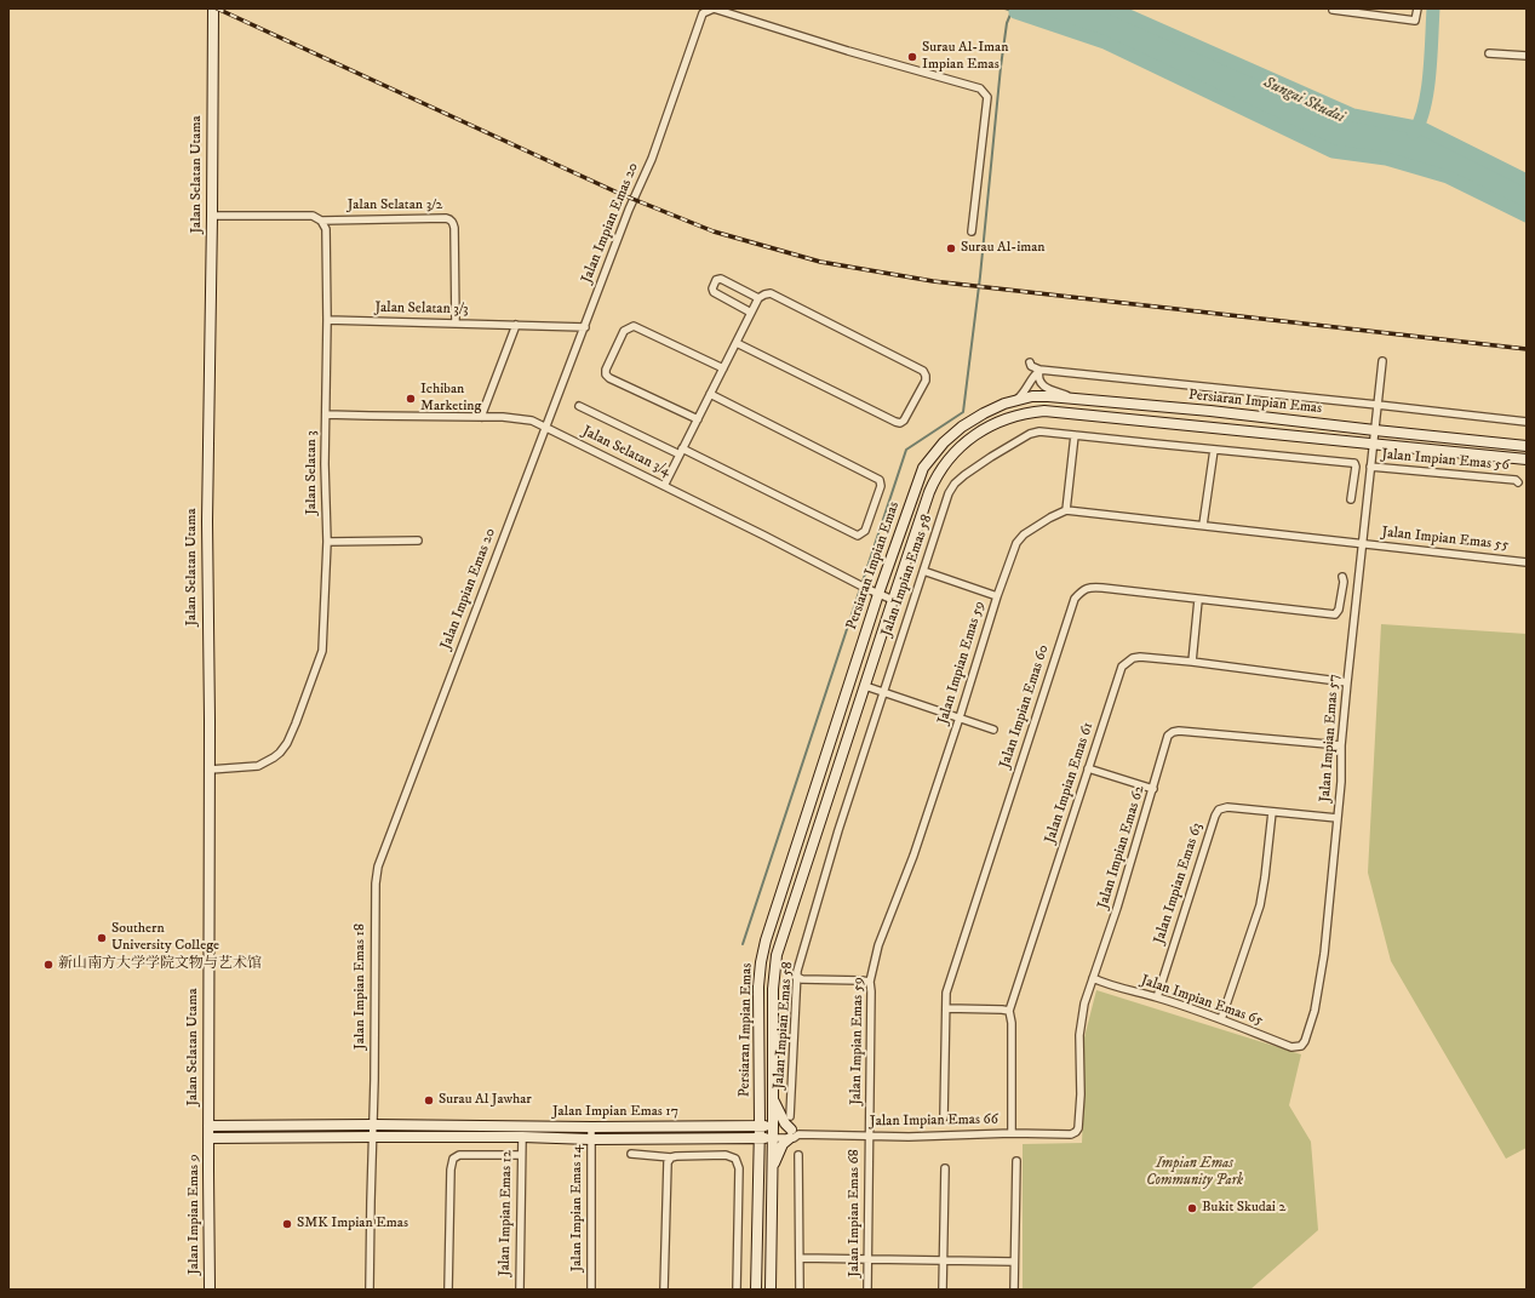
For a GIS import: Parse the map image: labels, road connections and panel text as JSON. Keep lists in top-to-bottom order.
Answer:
{
  "streets": {
    "main road": [
      "Jalan Selatan Utama",
      "Persiaran Impian Emas",
      "Jalan Impian Emas 17",
      "Jalan Impian Emas 9"
    ],
    "street": [
      "Jalan Selatan 3/2",
      "Jalan Impian Emas 20",
      "Jalan Selatan 3/3",
      "Jalan Selatan 3/4",
      "Jalan Impian Emas 56",
      "Jalan Selatan 3",
      "Jalan Impian Emas 55",
      "Jalan Impian Emas 58",
      "Jalan Impian Emas 59",
      "Jalan Impian Emas 60",
      "Jalan Impian Emas 57",
      "Jalan Impian Emas 61",
      "Jalan Impian Emas 62",
      "Jalan Impian Emas 63",
      "Jalan Impian Emas 18",
      "Jalan Impian Emas 65",
      "Jalan Impian Emas 66",
      "Jalan Impian Emas 14",
      "Jalan Impian Emas 12",
      "Jalan Impian Emas 68"
    ]
  },
  "crossings": [
    ["Jalan Selatan Utama", "Jalan Selatan 3"],
    ["Jalan Selatan Utama", "Jalan Impian Emas 17"],
    ["Jalan Selatan Utama", "Jalan Impian Emas 9"],
    ["Jalan Selatan 3/2", "Jalan Selatan 3/3"],
    ["Jalan Selatan 3/2", "Jalan Selatan 3"],
    ["Jalan Impian Emas 20", "Jalan Selatan 3/3"],
    ["Jalan Impian Emas 20", "Jalan Selatan 3/4"],
    ["Jalan Impian Emas 20", "Jalan Impian Emas 18"],
    ["Jalan Selatan 3/3", "Jalan Selatan 3"],
    ["Persiaran Impian Emas", "Jalan Selatan 3/4"],
    ["Persiaran Impian Emas", "Jalan Impian Emas 57"],
    ["Persiaran Impian Emas", "Jalan Impian Emas 17"],
    ["Persiaran Impian Emas", "Jalan Impian Emas 66"],
    ["Jalan Selatan 3/4", "Jalan Selatan 3"],
    ["Jalan Impian Emas 56", "Jalan Impian Emas 57"],
    ["Jalan Impian Emas 55", "Jalan Impian Emas 57"],
    ["Jalan Impian Emas 59", "Jalan Impian Emas 66"],
    ["Jalan Impian Emas 59", "Jalan Impian Emas 68"],
    ["Jalan Impian Emas 57", "Jalan Impian Emas 61"],
    ["Jalan Impian Emas 57", "Jalan Impian Emas 62"],
    ["Jalan Impian Emas 57", "Jalan Impian Emas 63"],
    ["Jalan Impian Emas 57", "Jalan Impian Emas 65"],
    ["Jalan Impian Emas 61", "Jalan Impian Emas 66"],
    ["Jalan Impian Emas 62", "Jalan Impian Emas 65"],
    ["Jalan Impian Emas 62", "Jalan Impian Emas 66"],
    ["Jalan Impian Emas 63", "Jalan Impian Emas 65"],
    ["Jalan Impian Emas 18", "Jalan Impian Emas 17"],
    ["Jalan Impian Emas 17", "Jalan Impian Emas 66"],
    ["Jalan Impian Emas 17", "Jalan Impian Emas 14"],
    ["Jalan Impian Emas 17", "Jalan Impian Emas 12"],
    ["Jalan Impian Emas 17", "Jalan Impian Emas 9"],
    ["Jalan Impian Emas 66", "Jalan Impian Emas 68"]
  ],
  "water": ["Sungai Skudai"],
  "parks": ["Impian Emas Community Park"],
  "places": [
    "Surau Al-Iman Impian Emas",
    "Surau Al-iman",
    "Ichiban Marketing",
    "Southern University College",
    "新山南方大学学院文物与艺术馆",
    "Surau Al Jawhar",
    "Bukit Skudai 2",
    "SMK Impian Emas"
  ]
}
